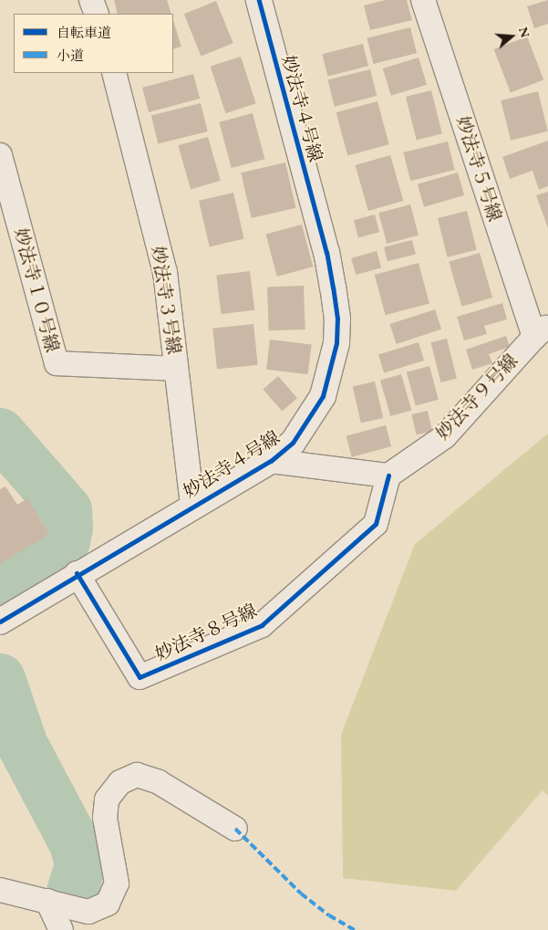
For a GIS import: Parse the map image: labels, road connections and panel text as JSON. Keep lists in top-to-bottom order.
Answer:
{
  "streets": {
    "street": [
      "妙法寺４号線",
      "妙法寺５号線",
      "妙法寺１０号線",
      "妙法寺３号線",
      "妙法寺９号線",
      "妙法寺８号線"
    ]
  },
  "crossings": [
    ["妙法寺４号線", "妙法寺３号線"],
    ["妙法寺４号線", "妙法寺８号線"],
    ["妙法寺５号線", "妙法寺９号線"],
    ["妙法寺１０号線", "妙法寺３号線"],
    ["妙法寺９号線", "妙法寺８号線"]
  ],
  "legend": ["自転車道", "小道"],
  "north": "right"
}
